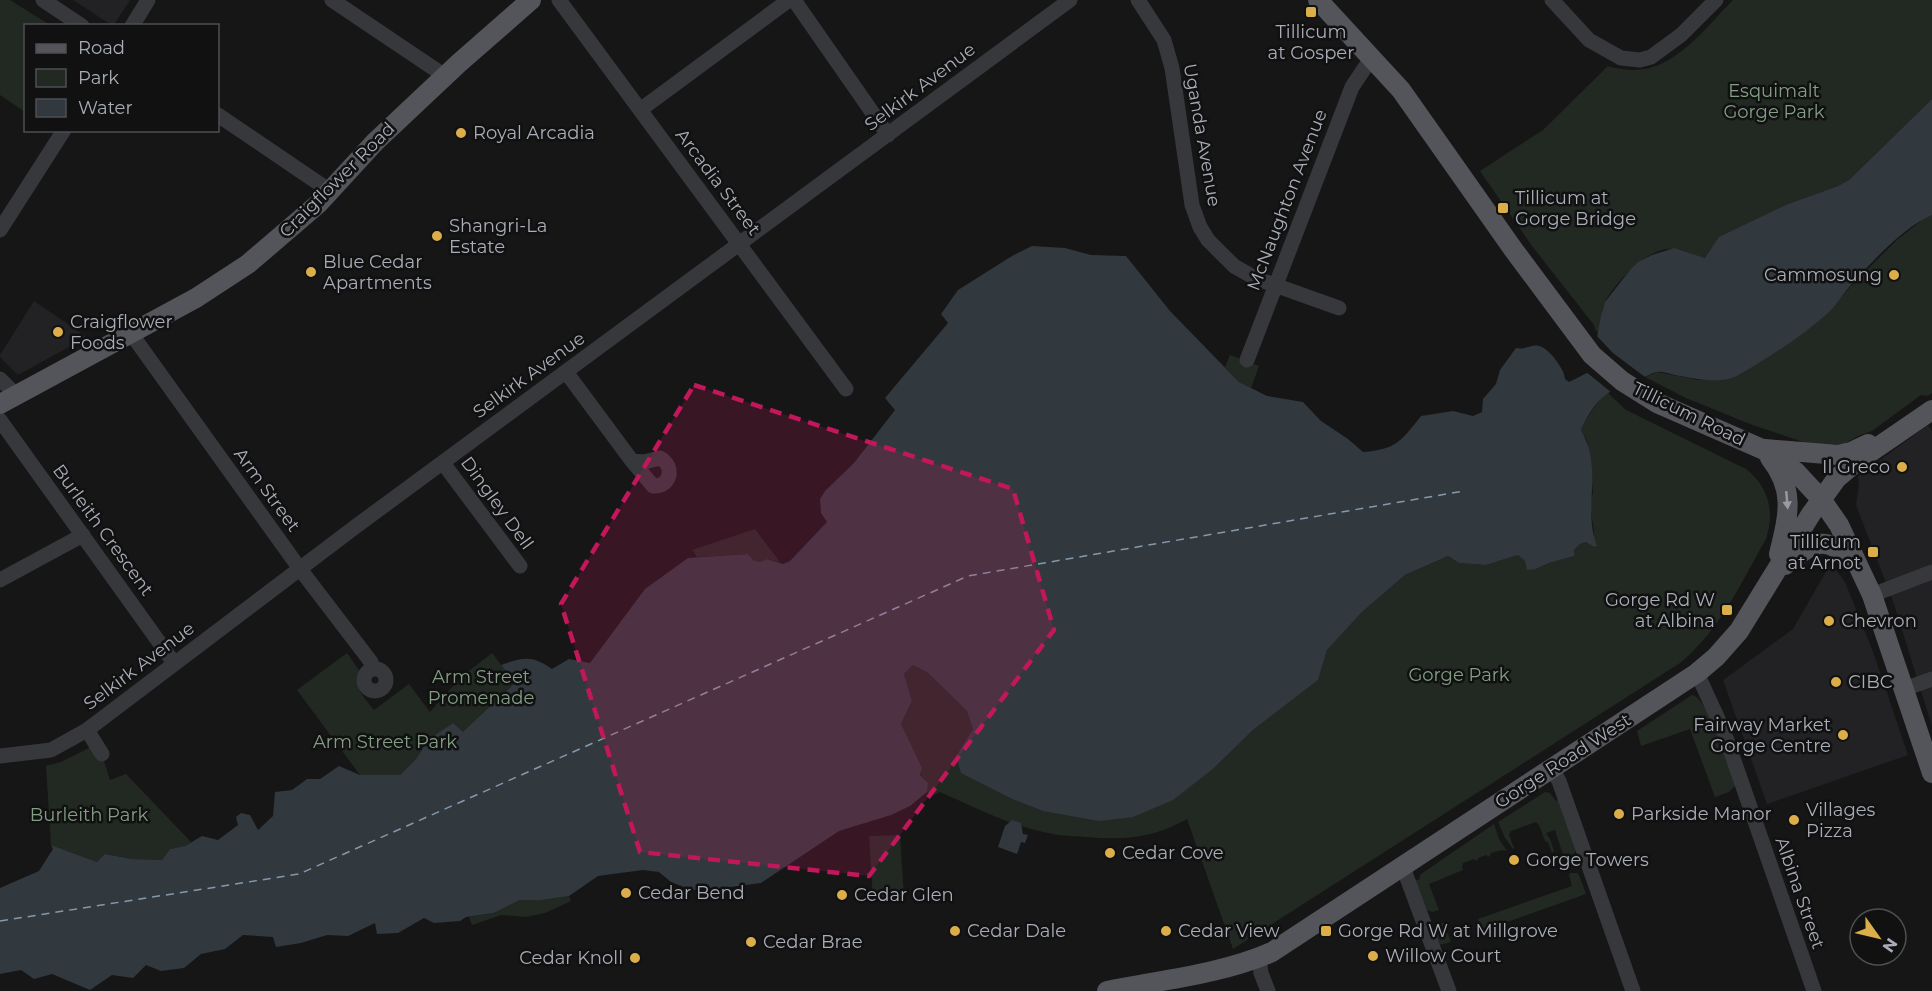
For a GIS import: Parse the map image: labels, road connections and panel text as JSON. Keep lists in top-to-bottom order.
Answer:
{
  "streets": {
    "main road": ["Craigflower Road", "Tillicum Road", "Gorge Road West"],
    "street": [
      "Selkirk Avenue",
      "Uganda Avenue",
      "Arcadia Street",
      "McNaughton Avenue",
      "Arm Street",
      "Dingley Dell",
      "Burleith Crescent",
      "Albina Street"
    ]
  },
  "crossings": [
    ["Selkirk Avenue", "Arcadia Street"],
    ["Selkirk Avenue", "Arm Street"],
    ["Selkirk Avenue", "Dingley Dell"],
    ["Selkirk Avenue", "Burleith Crescent"],
    ["Uganda Avenue", "McNaughton Avenue"],
    ["Craigflower Road", "Arm Street"],
    ["McNaughton Avenue", "Tillicum Road"],
    ["Tillicum Road", "Gorge Road West"],
    ["Gorge Road West", "Albina Street"]
  ],
  "parks": [
    "Esquimalt Gorge Park",
    "Gorge Park",
    "Arm Street Promenade",
    "Arm Street Park",
    "Burleith Park"
  ],
  "places": {
    "transit": [
      "Tillicum at Gosper",
      "Tillicum at Gorge Bridge",
      "Tillicum at Arnot",
      "Gorge Rd W at Albina",
      "Gorge Rd W at Millgrove"
    ],
    "other": [
      "Royal Arcadia",
      "Shangri-La Estate",
      "Blue Cedar Apartments",
      "Cammosung",
      "Craigflower Foods",
      "Il Greco",
      "Chevron",
      "CIBC",
      "Fairway Market Gorge Centre",
      "Parkside Manor",
      "Villages Pizza",
      "Cedar Cove",
      "Gorge Towers",
      "Cedar Bend",
      "Cedar Glen",
      "Cedar Dale",
      "Cedar View",
      "Cedar Brae",
      "Willow Court",
      "Cedar Knoll"
    ]
  },
  "legend": ["Road", "Park", "Water"],
  "north": "bottom right"
}
